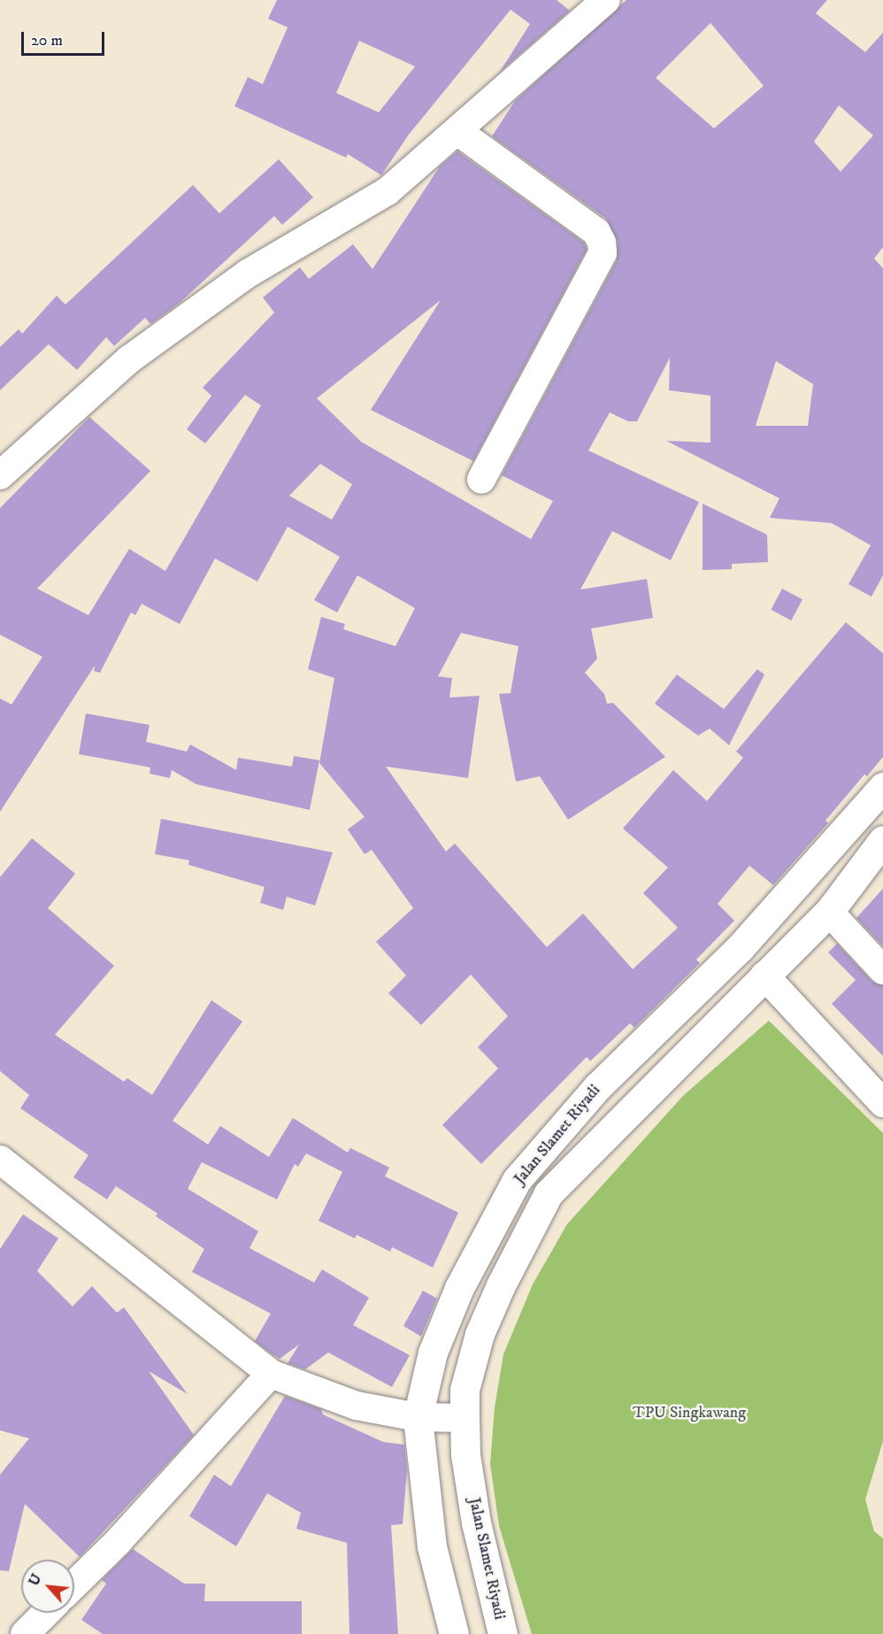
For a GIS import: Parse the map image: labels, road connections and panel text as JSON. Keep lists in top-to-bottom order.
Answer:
{
  "streets": {
    "main road": ["Jalan Slamet Riyadi"]
  },
  "parks": ["TPU Singkawang"],
  "scale_bar": "20 m",
  "north": "top left"
}
